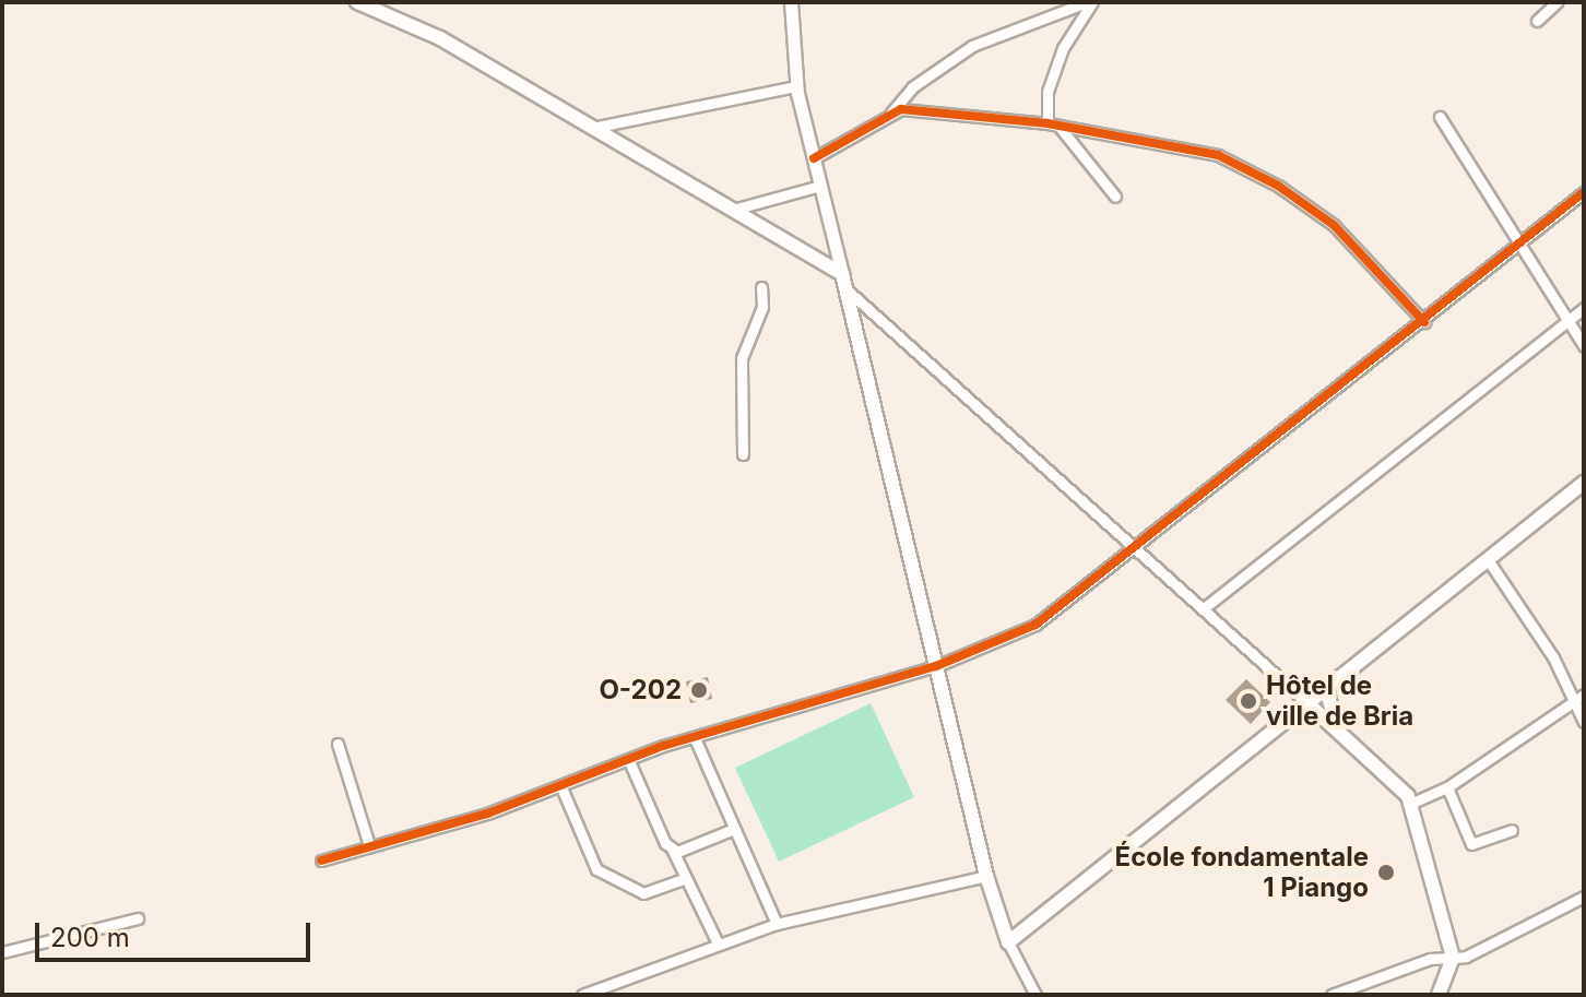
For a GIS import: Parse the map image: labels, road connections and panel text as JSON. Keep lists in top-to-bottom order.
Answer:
{
  "places": ["O-202", "Hôtel de ville de Bria", "École fondamentale 1 Piango"],
  "scale_bar": "200 m"
}
